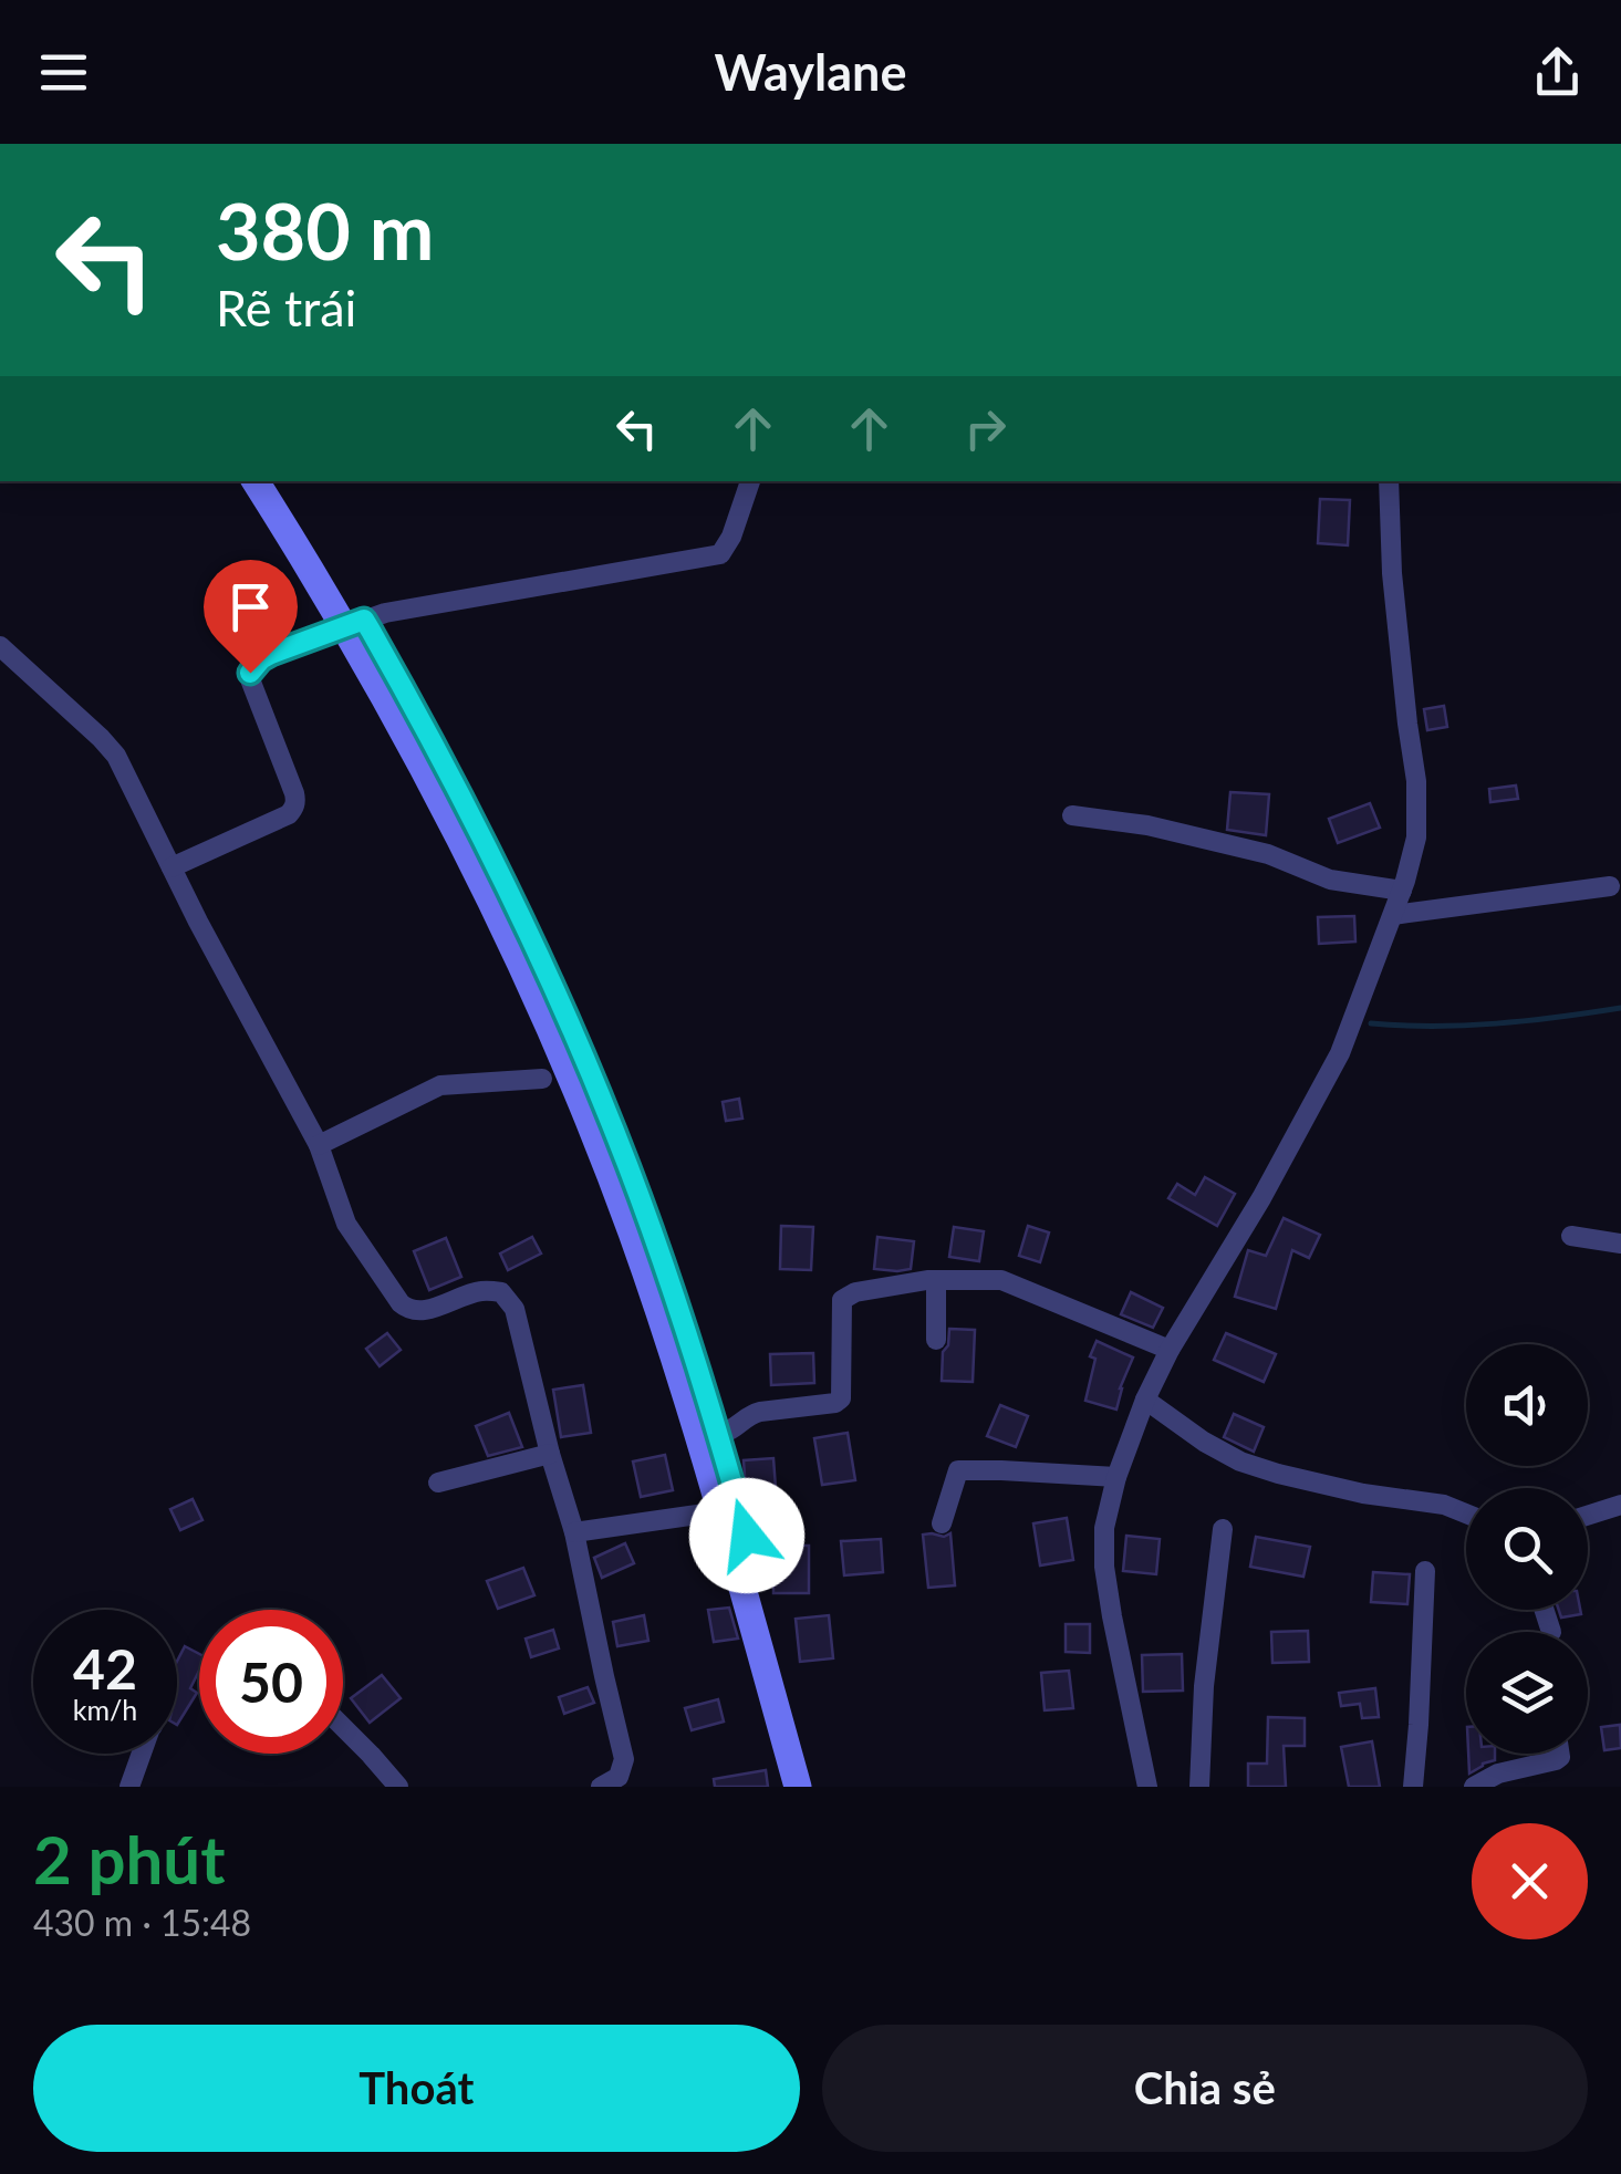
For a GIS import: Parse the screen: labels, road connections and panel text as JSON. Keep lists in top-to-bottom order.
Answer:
{
  "page": {
    "header": "Waylane",
    "turn": ["380 m", "Rẽ trái"],
    "speed": "42 km/h",
    "limit": "50",
    "heading": ["2 phút", "430 m · 15:48"],
    "buttons": ["Thoát", "Chia sẻ"]
  }
}
